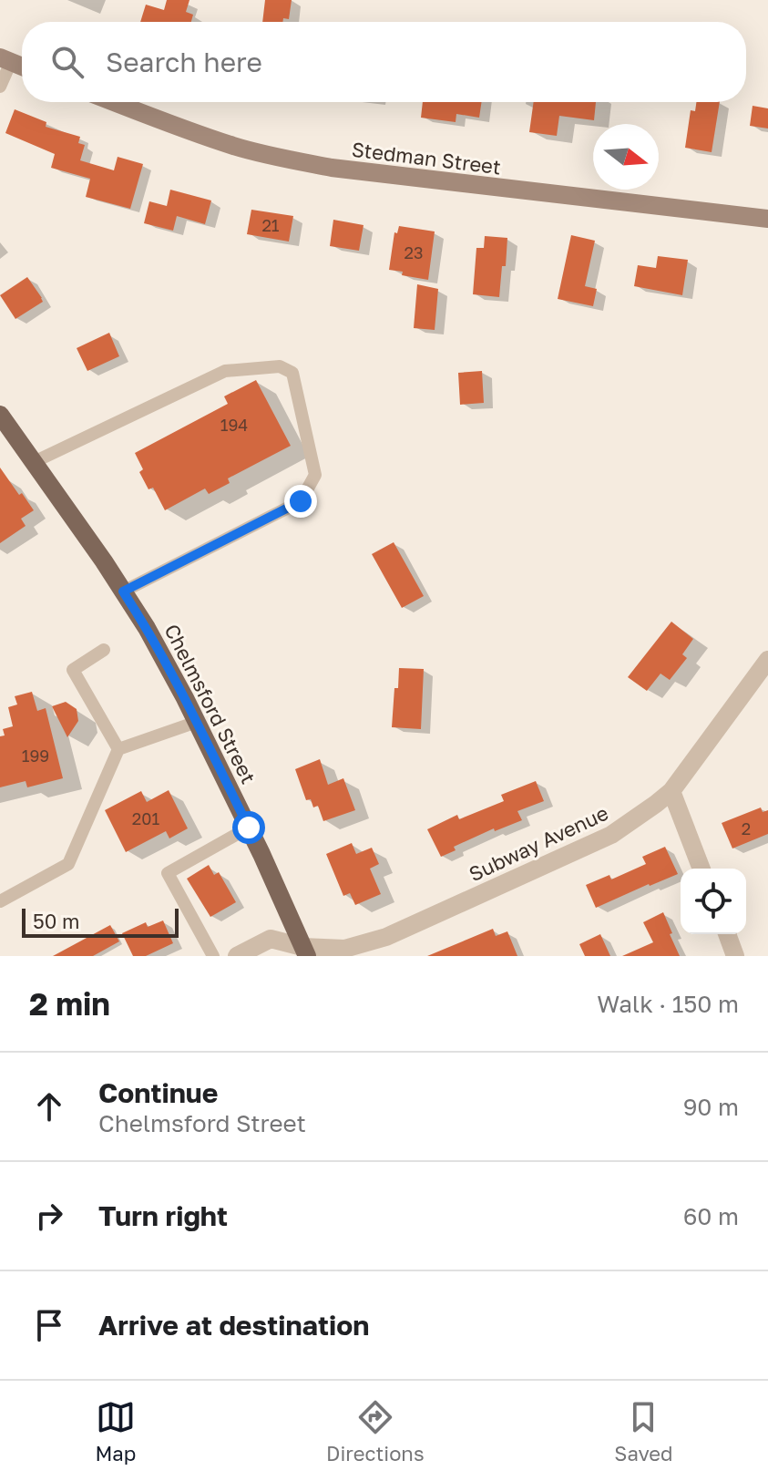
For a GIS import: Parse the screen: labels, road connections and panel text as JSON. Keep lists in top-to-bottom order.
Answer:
{
  "streets": {
    "main road": ["Stedman Street", "Chelmsford Street"],
    "street": ["Subway Avenue"]
  },
  "crossings": [
    ["Chelmsford Street", "Subway Avenue"]
  ],
  "house_numbers": [
    "21",
    "23",
    "194",
    "199",
    "201",
    "2"
  ],
  "scale_bar": "50 m",
  "north": "right",
  "page": {
    "search": "Search here",
    "scale": "50 m",
    "heading": ["2 min", "Walk · 150 m"],
    "list": [
      ["Continue", "Chelmsford Street", "90 m"],
      ["Turn right", "60 m"],
      "Arrive at destination"
    ],
    "nav": ["Map", "Directions", "Saved"]
  }
}
